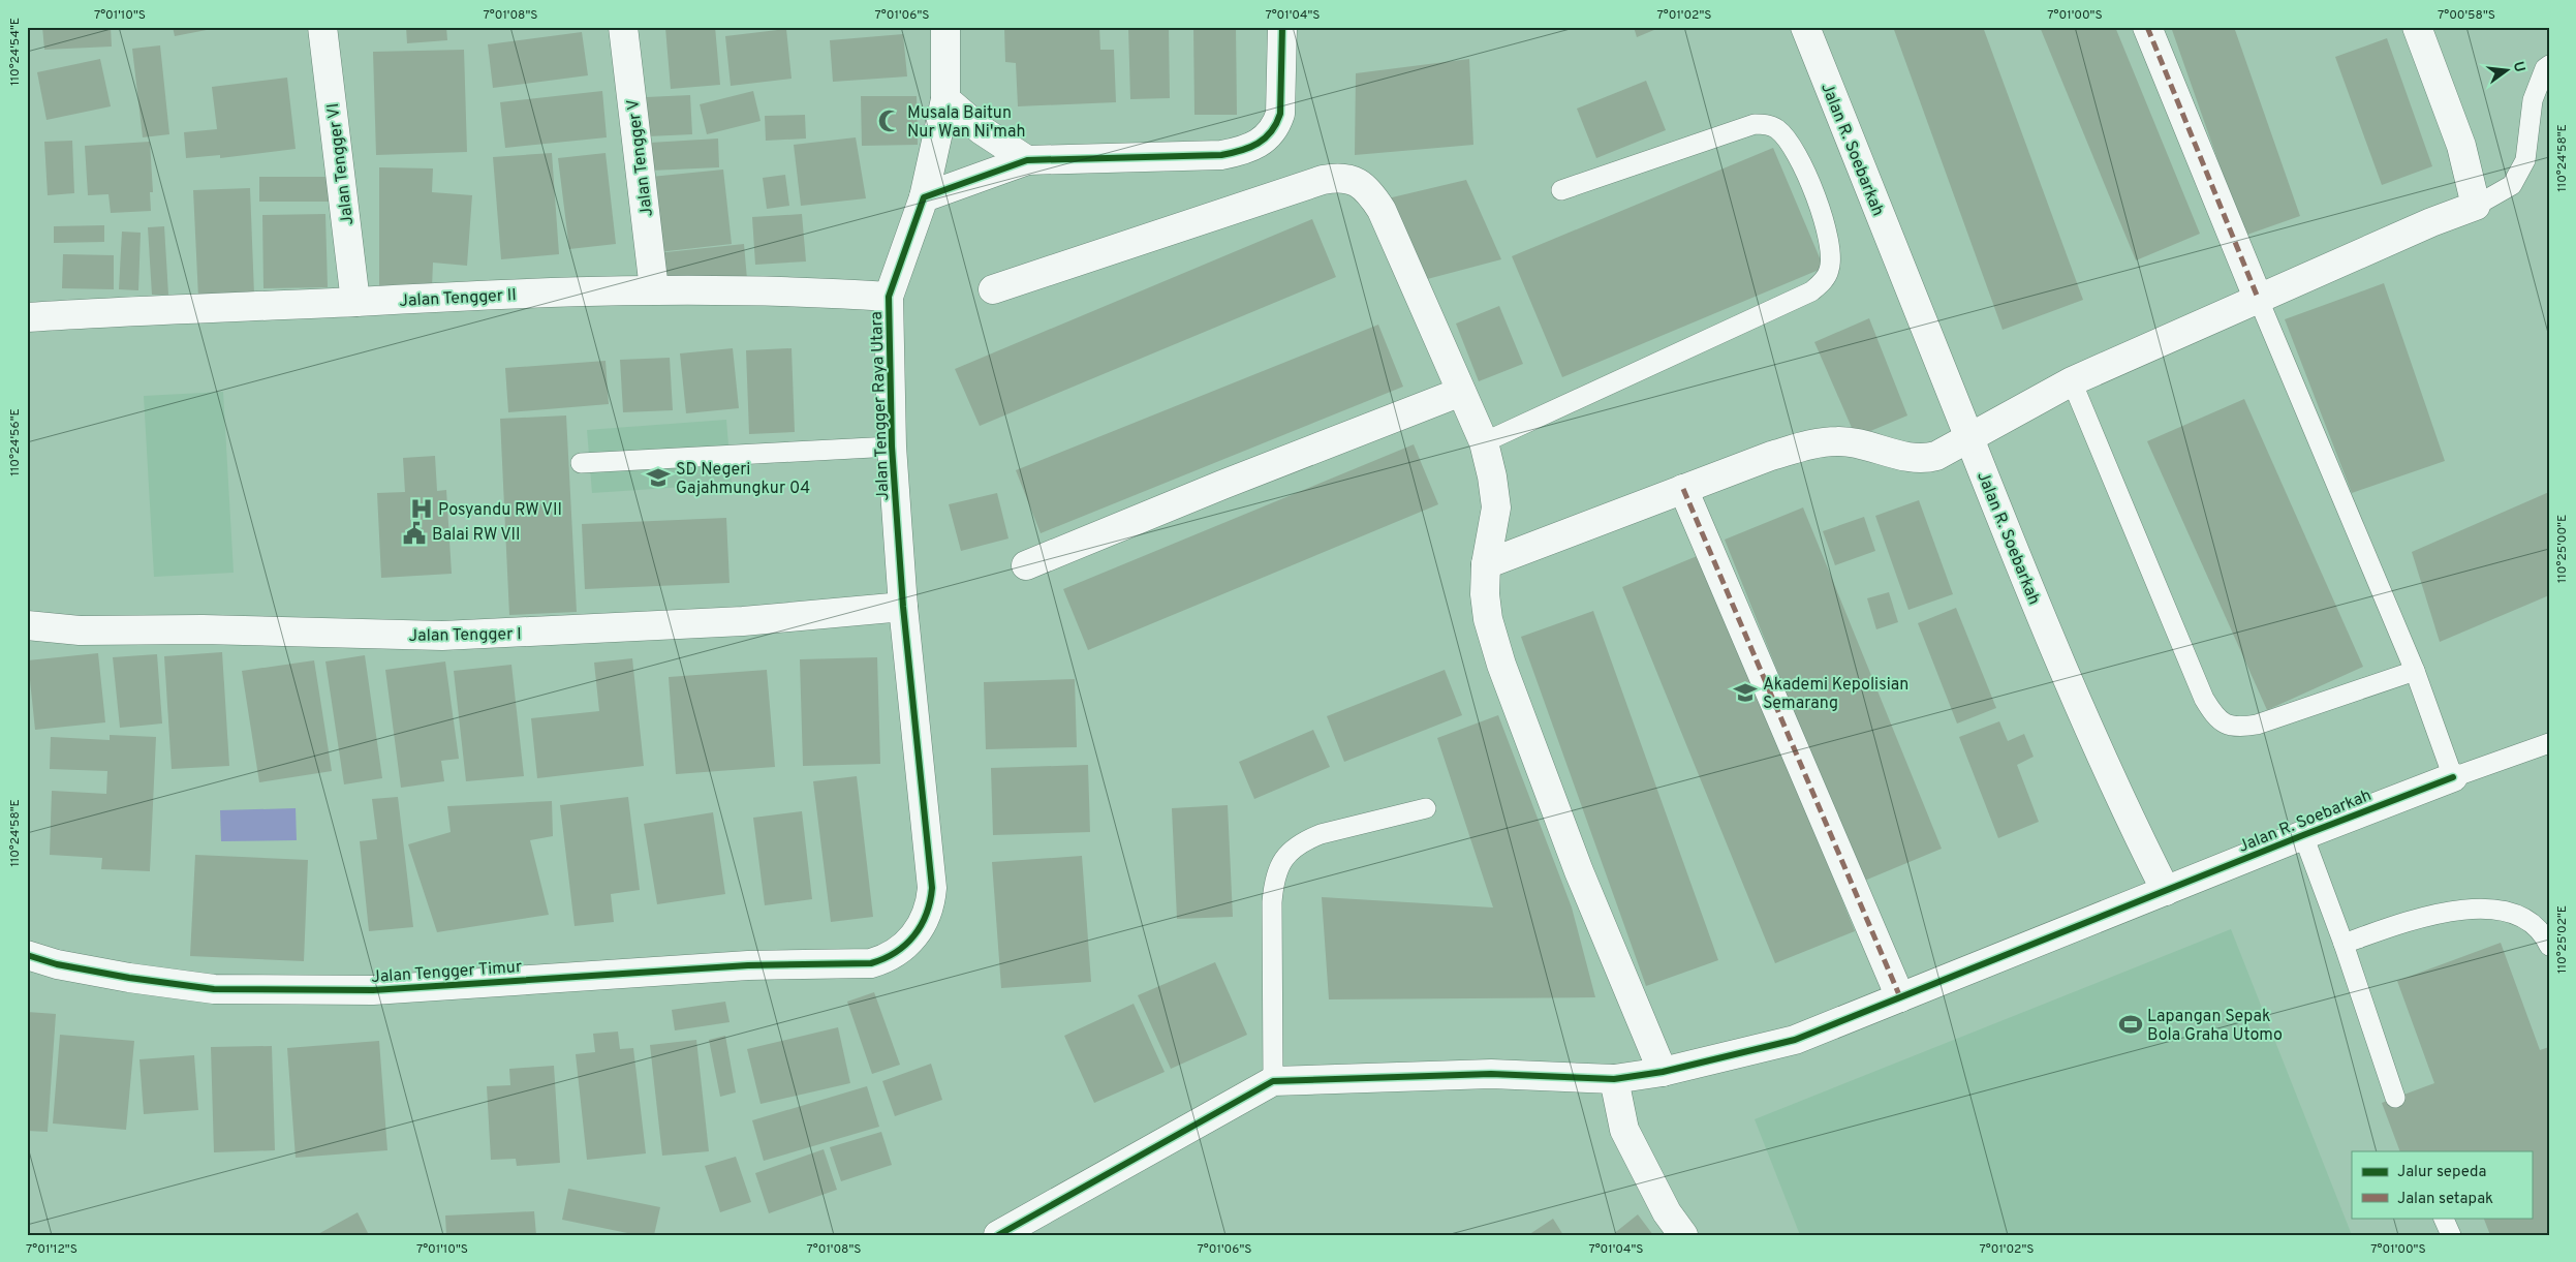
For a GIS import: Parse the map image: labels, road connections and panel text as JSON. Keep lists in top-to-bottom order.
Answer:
{
  "streets": {
    "street": [
      "Jalan R. Soebarkah",
      "Jalan Tengger V",
      "Jalan Tengger VI",
      "Jalan Tengger II",
      "Jalan Tengger Raya Utara",
      "Jalan Tengger I",
      "Jalan Tengger Timur"
    ]
  },
  "crossings": [
    ["Jalan Tengger V", "Jalan Tengger II"],
    ["Jalan Tengger VI", "Jalan Tengger II"],
    ["Jalan Tengger II", "Jalan Tengger Raya Utara"],
    ["Jalan Tengger Raya Utara", "Jalan Tengger I"],
    ["Jalan Tengger Raya Utara", "Jalan Tengger Timur"]
  ],
  "places": {
    "mosque": ["Musala Baitun Nur Wan Ni'mah"],
    "school or university": ["SD Negeri Gajahmungkur 04", "Akademi Kepolisian Semarang"],
    "hospital": ["Posyandu RW VII"],
    "public building": ["Balai RW VII"],
    "sports": ["Lapangan Sepak Bola Graha Utomo"]
  },
  "legend": ["Jalur sepeda", "Jalan setapak"],
  "north": "right",
  "coordinates": [
    "7°01'10\"S",
    "7°01'08\"S",
    "7°01'06\"S",
    "7°01'04\"S",
    "7°01'02\"S",
    "7°01'00\"S",
    "7°00'58\"S",
    "110°24'54\"E",
    "110°24'58\"E",
    "110°24'56\"E",
    "110°25'00\"E",
    "110°25'02\"E",
    "7°01'12\"S"
  ]
}
